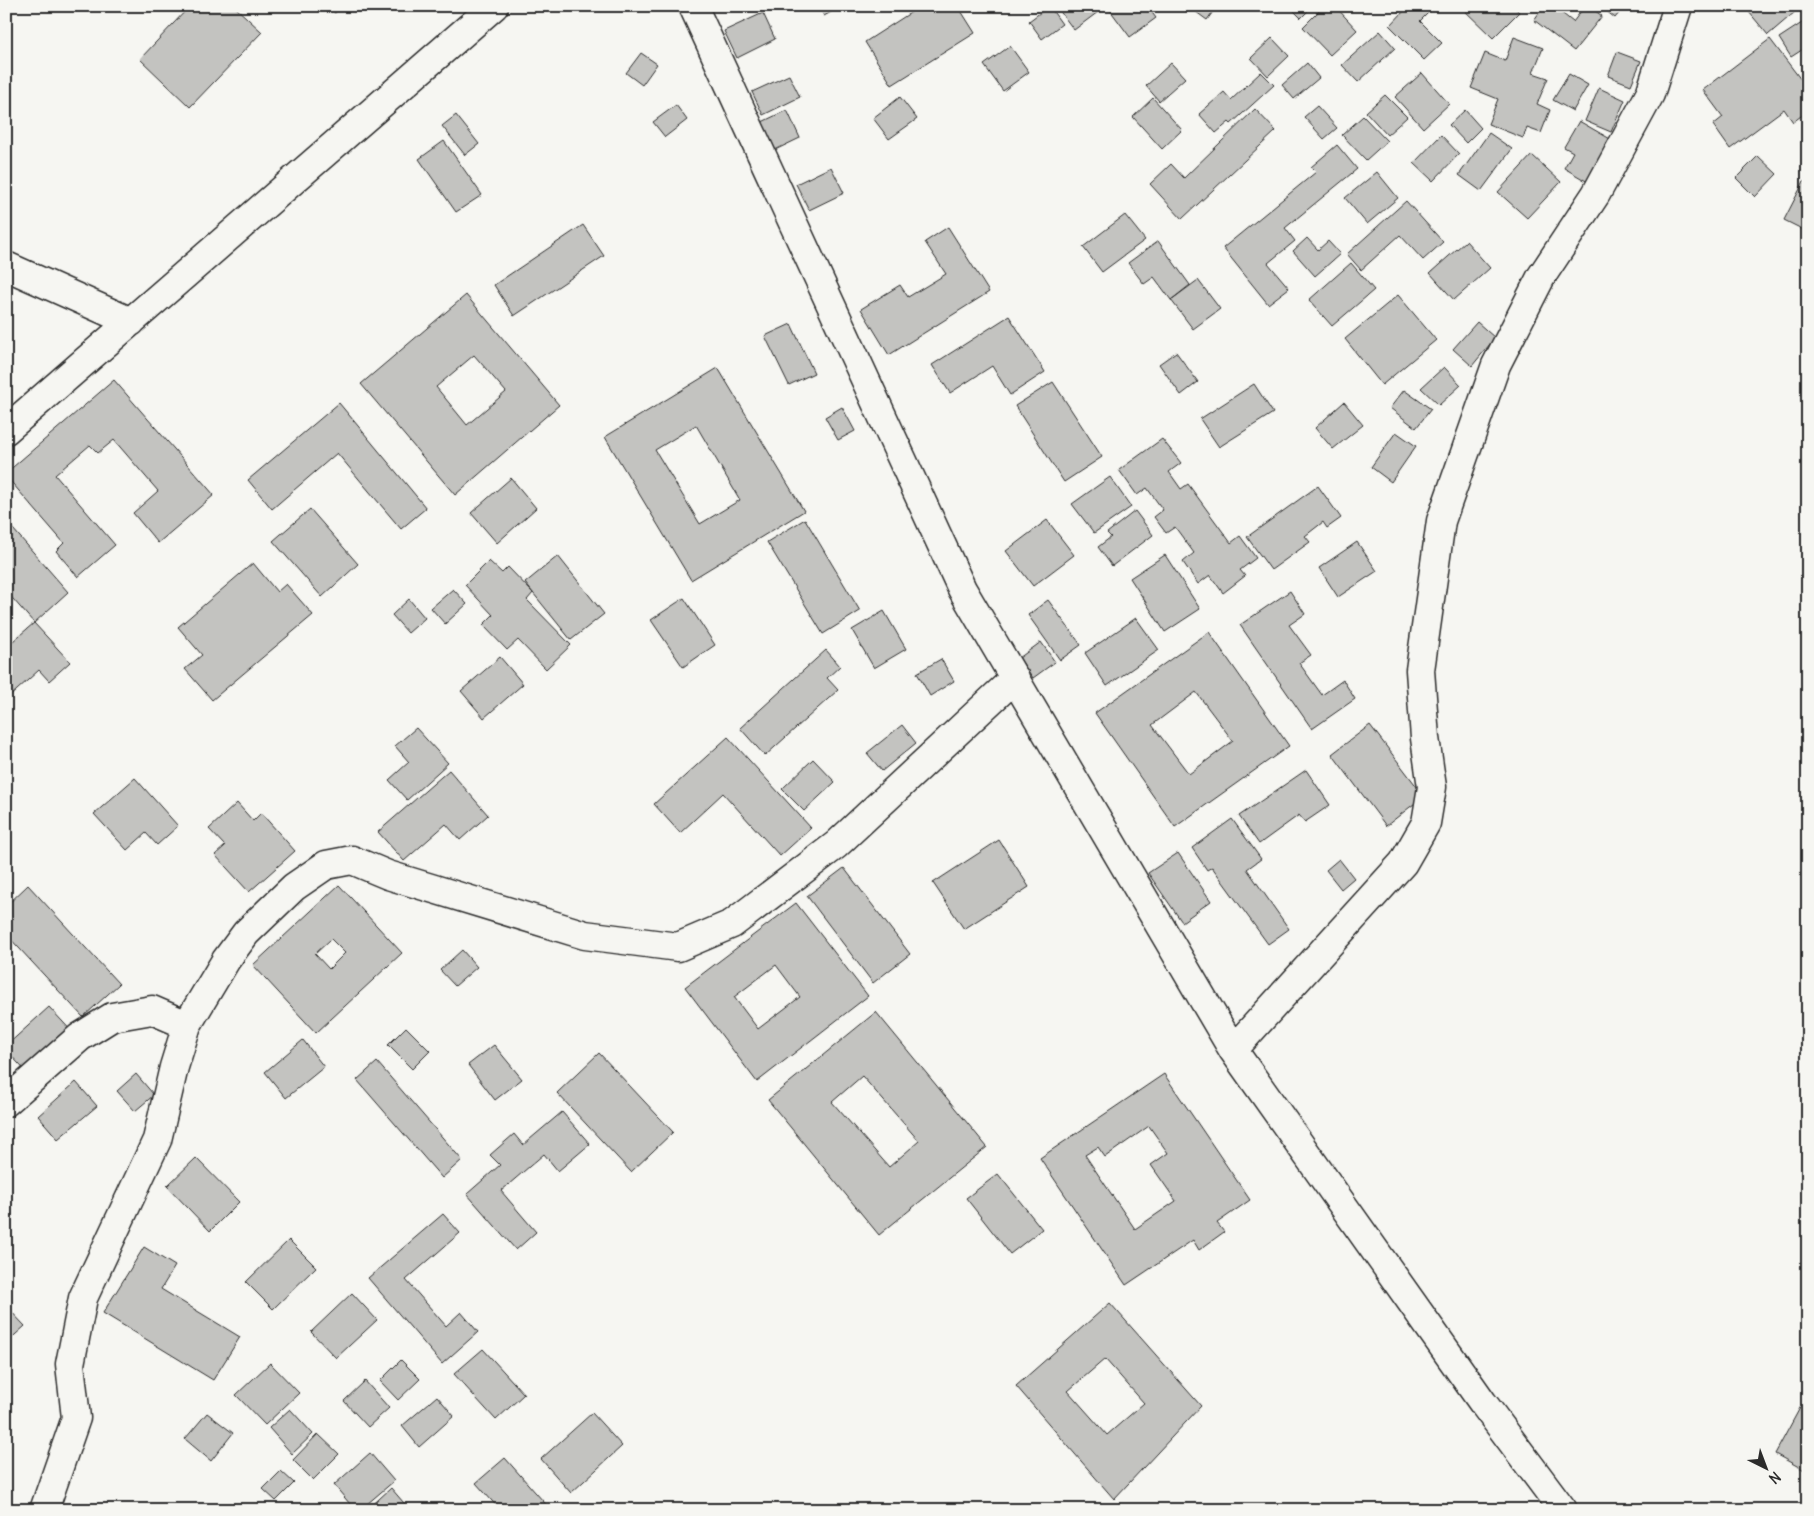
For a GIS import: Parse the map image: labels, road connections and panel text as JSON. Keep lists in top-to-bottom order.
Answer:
{
  "north": "bottom right"
}
